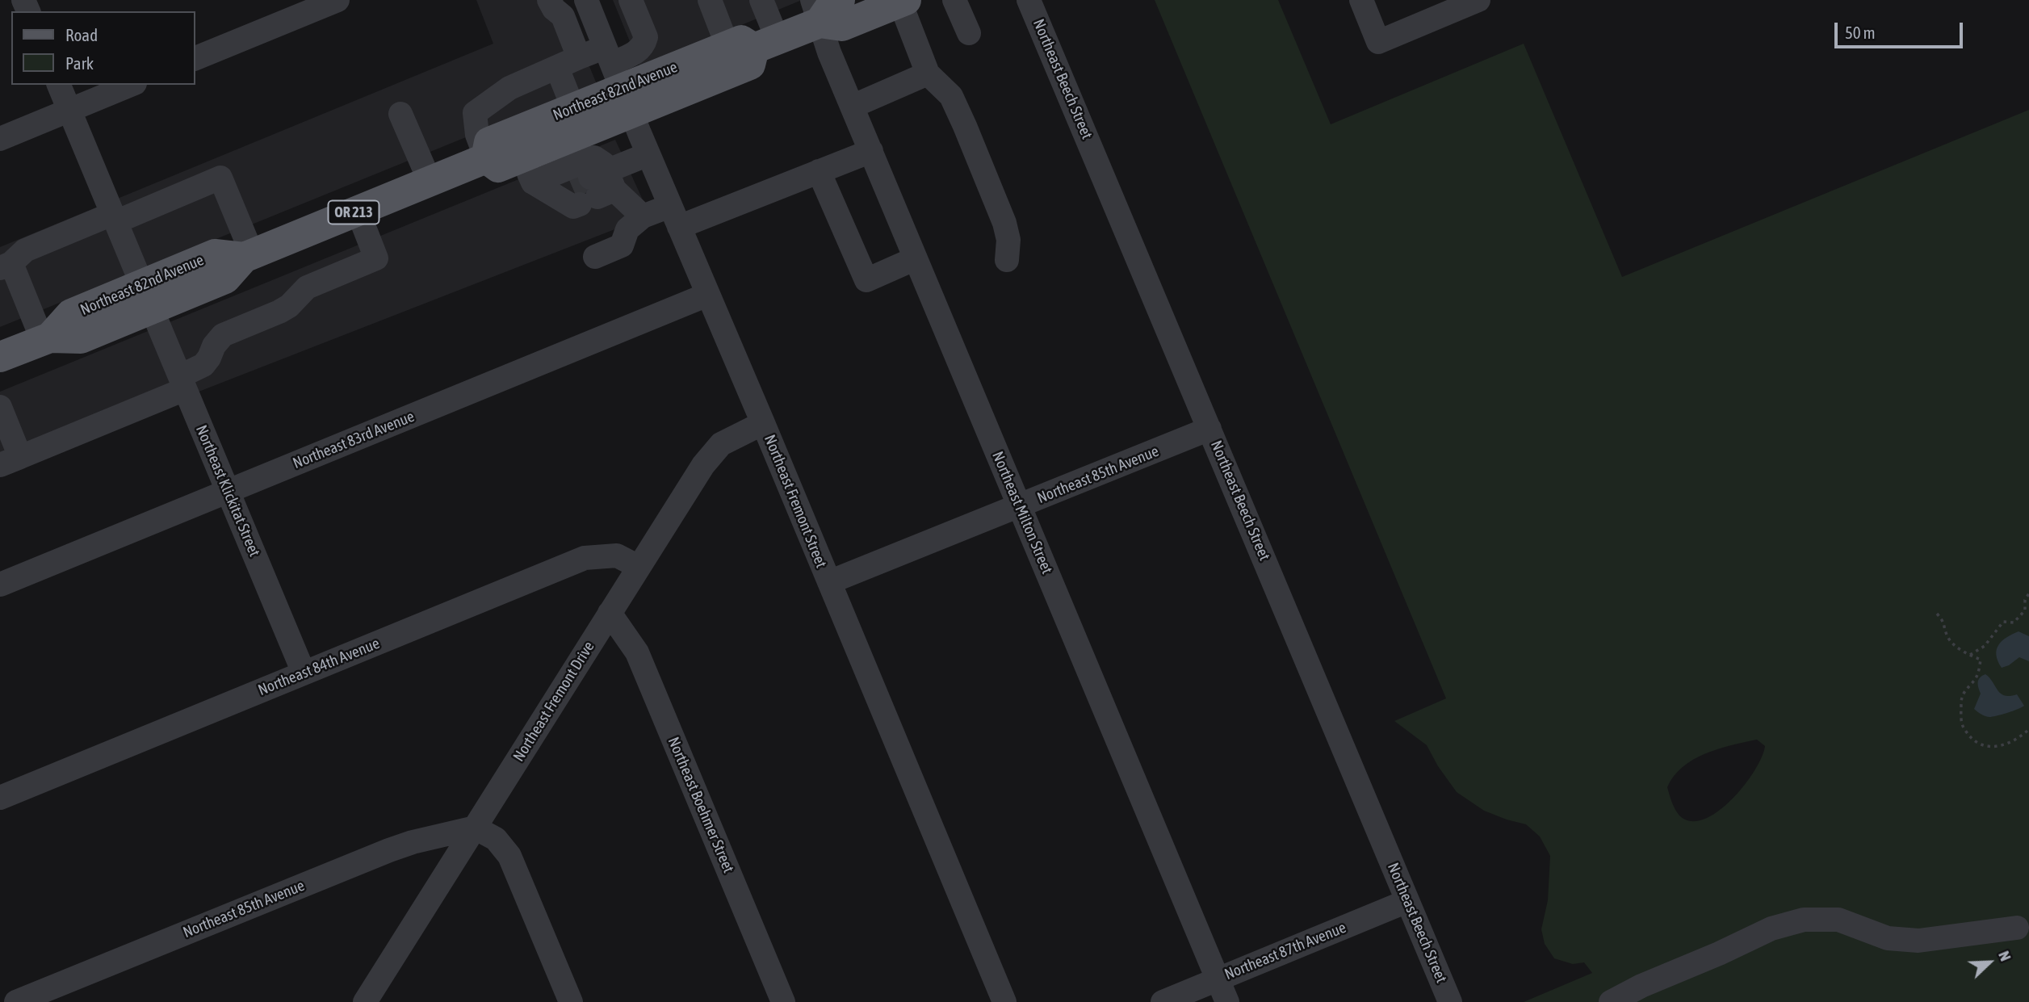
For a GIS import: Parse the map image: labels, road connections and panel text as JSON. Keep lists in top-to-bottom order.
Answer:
{
  "streets": {
    "main road": ["Northeast 82nd Avenue", "OR 213"],
    "street": [
      "Northeast Beech Street",
      "Northeast 83rd Avenue",
      "Northeast 85th Avenue",
      "Northeast Klickitat Street",
      "Northeast Fremont Street",
      "Northeast Milton Street",
      "Northeast 84th Avenue",
      "Northeast Fremont Drive",
      "Northeast Boehmer Street",
      "Northeast 87th Avenue"
    ]
  },
  "crossings": [
    ["Northeast Beech Street", "Northeast 85th Avenue"],
    ["Northeast Beech Street", "Northeast 87th Avenue"],
    ["Northeast 82nd Avenue", "Northeast Klickitat Street"],
    ["Northeast 82nd Avenue", "Northeast Fremont Street"],
    ["Northeast 83rd Avenue", "Northeast Klickitat Street"],
    ["Northeast 83rd Avenue", "Northeast Fremont Street"],
    ["Northeast 85th Avenue", "Northeast Fremont Street"],
    ["Northeast 85th Avenue", "Northeast Milton Street"],
    ["Northeast 85th Avenue", "Northeast Fremont Drive"],
    ["Northeast Klickitat Street", "Northeast 84th Avenue"],
    ["Northeast Fremont Street", "Northeast Fremont Drive"],
    ["Northeast Milton Street", "Northeast 87th Avenue"],
    ["Northeast 84th Avenue", "Northeast Fremont Drive"],
    ["Northeast Fremont Drive", "Northeast Boehmer Street"]
  ],
  "legend": ["Road", "Park"],
  "scale_bar": "50 m",
  "north": "top right"
}
